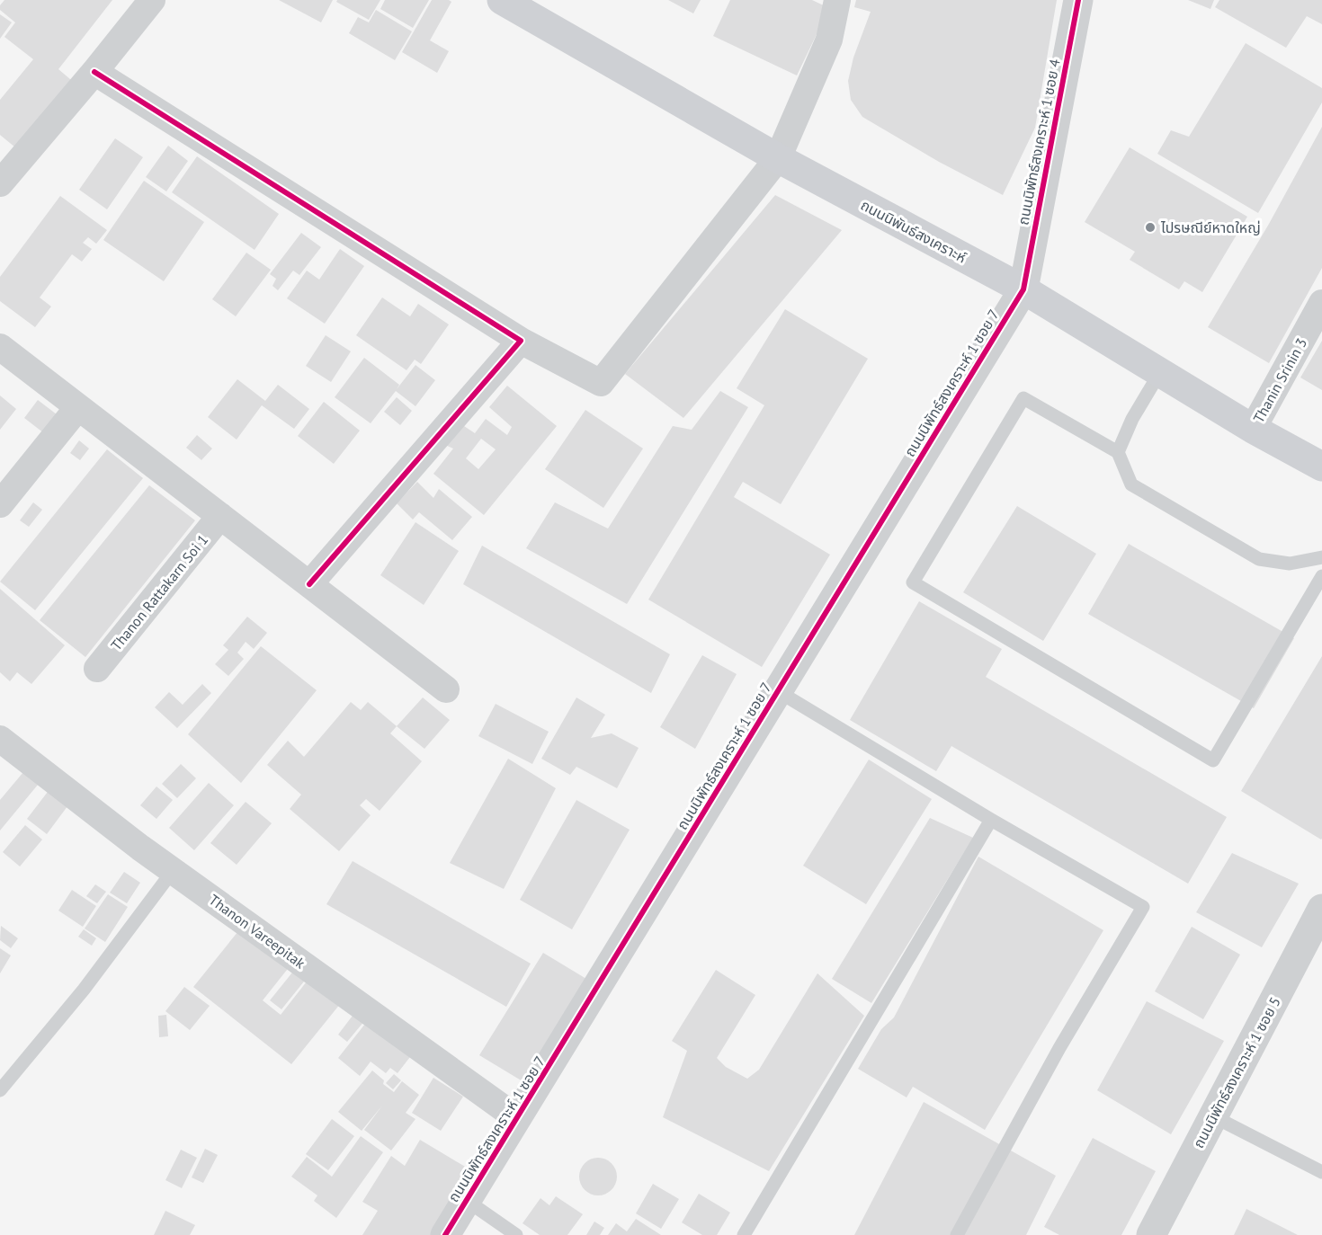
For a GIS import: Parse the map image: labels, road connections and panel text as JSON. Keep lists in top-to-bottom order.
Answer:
{
  "streets": {
    "main road": ["ถนนนิพันธ์สงเคราะห์"],
    "street": [
      "ถนนนิพัทธ์สงเคราะห์ 1 ซอย 4",
      "Thanin Srinin 3",
      "ถนนนิพัทธ์สงเคราะห์ 1 ซอย 7",
      "Thanon Rattakarn Soi 1",
      "Thanon Vareepitak",
      "ถนนนิพัทธ์สงเคราะห์ 1 ซอย 5"
    ]
  },
  "crossings": [
    ["ถนนนิพัทธ์สงเคราะห์ 1 ซอย 4", "ถนนนิพันธ์สงเคราะห์"],
    ["ถนนนิพัทธ์สงเคราะห์ 1 ซอย 4", "ถนนนิพัทธ์สงเคราะห์ 1 ซอย 7"],
    ["ถนนนิพันธ์สงเคราะห์", "Thanin Srinin 3"],
    ["ถนนนิพันธ์สงเคราะห์", "ถนนนิพัทธ์สงเคราะห์ 1 ซอย 7"],
    ["ถนนนิพัทธ์สงเคราะห์ 1 ซอย 7", "Thanon Vareepitak"]
  ],
  "places": ["ไปรษณีย์หาดใหญ่"]
}
